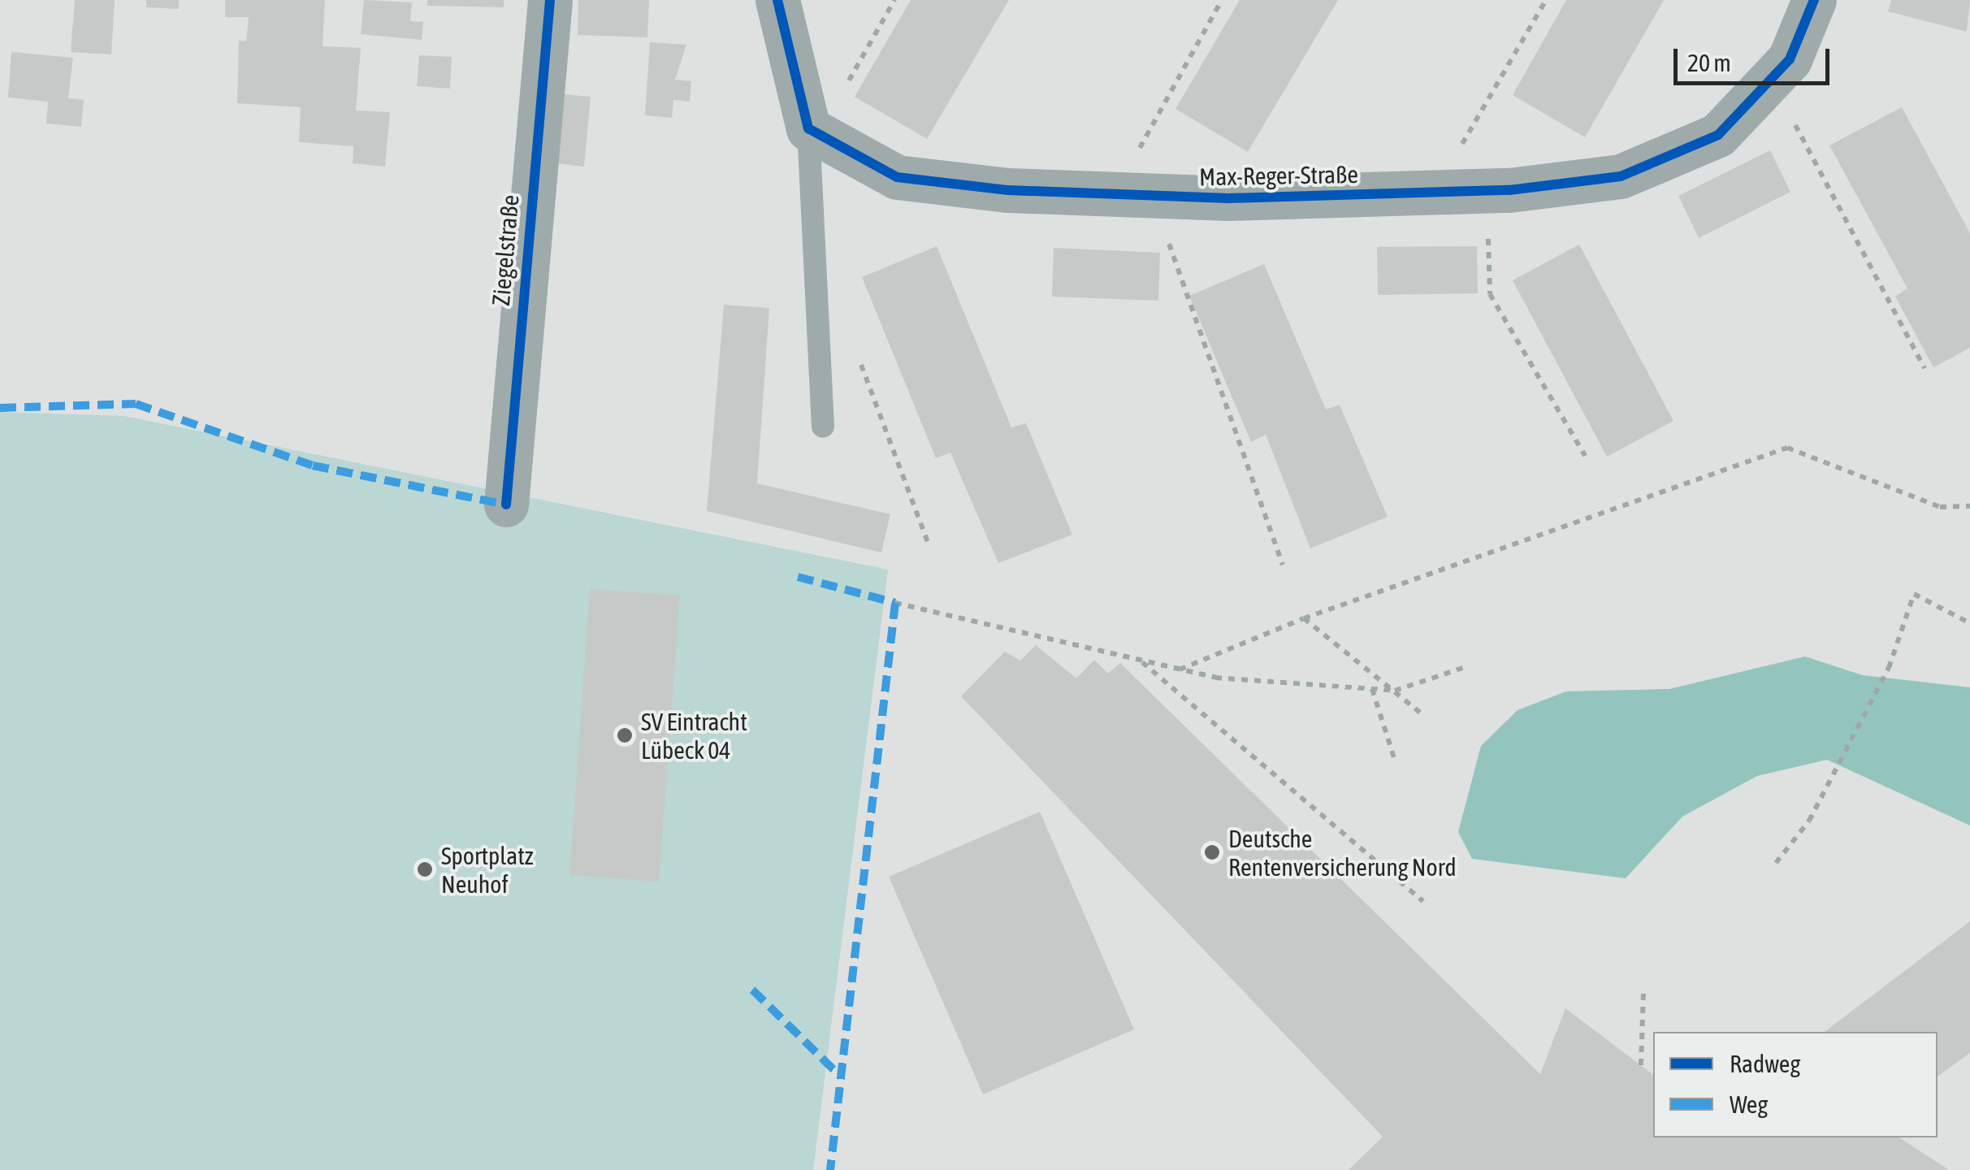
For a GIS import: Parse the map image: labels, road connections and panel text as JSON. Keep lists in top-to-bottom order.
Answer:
{
  "streets": {
    "street": ["Max-Reger-Straße", "Ziegelstraße"]
  },
  "places": ["SV Eintracht Lübeck 04", "Deutsche Rentenversicherung Nord", "Sportplatz Neuhof"],
  "legend": ["Radweg", "Weg"],
  "scale_bar": "20 m"
}
